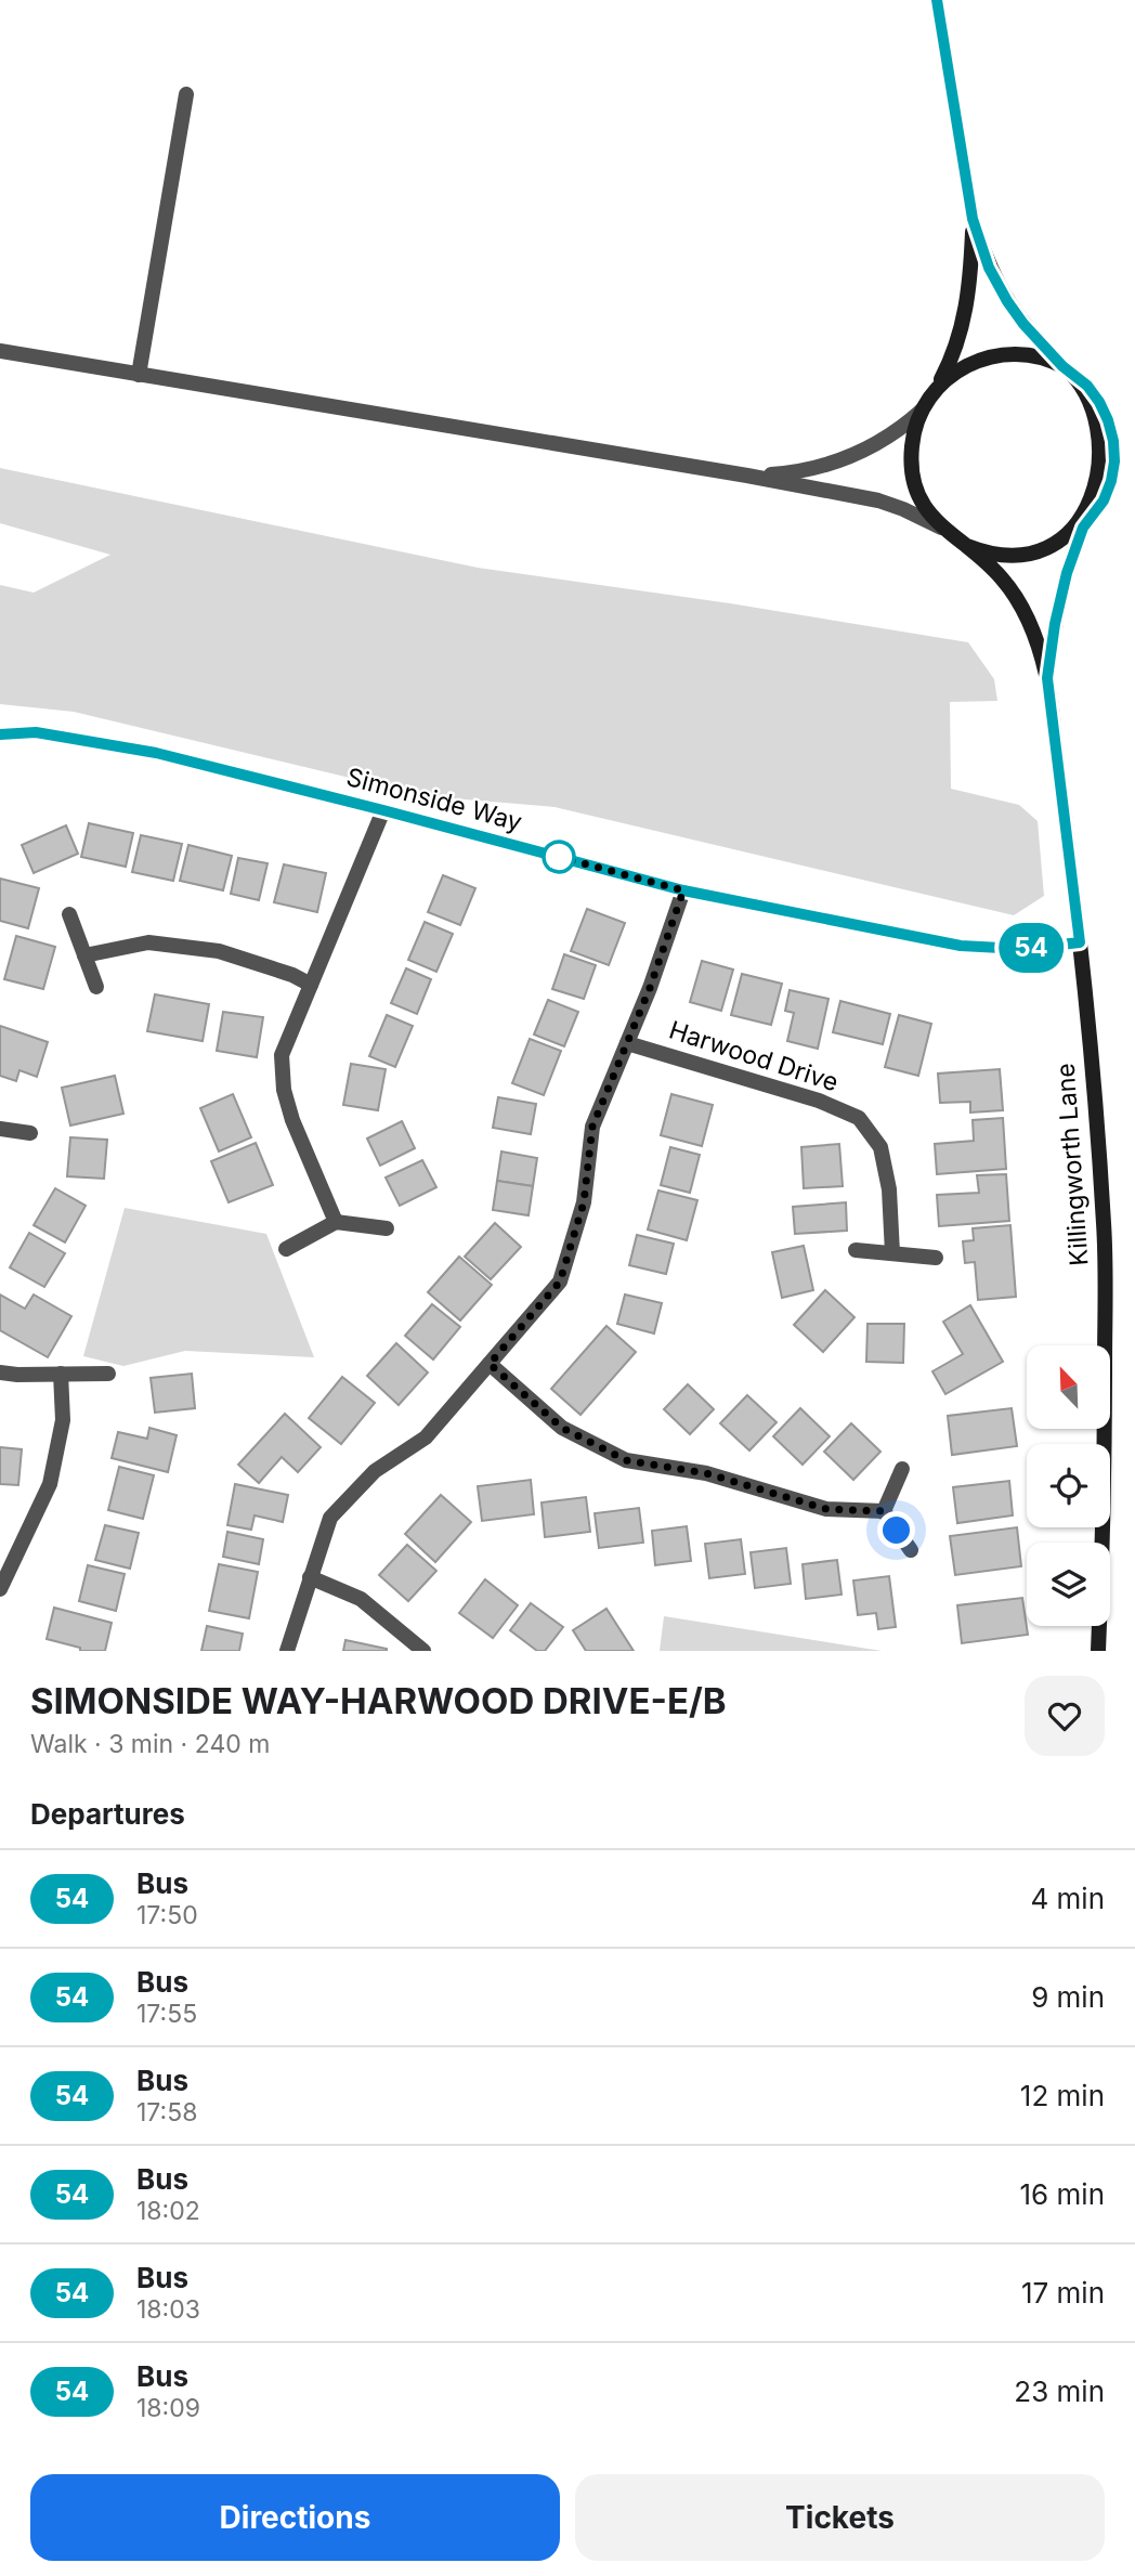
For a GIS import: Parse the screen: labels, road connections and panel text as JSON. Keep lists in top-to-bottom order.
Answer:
{
  "streets": {
    "main road": ["Simonside Way", "Killingworth Lane"],
    "street": ["Harwood Drive"]
  },
  "crossings": [
    ["Simonside Way", "Harwood Drive"],
    ["Simonside Way", "Killingworth Lane"]
  ],
  "lines": ["bus line 54"],
  "north": "top left",
  "page": {
    "on_map": "54",
    "heading": [
      ["SIMONSIDE WAY-HARWOOD DRIVE-E/B", "Walk · 3 min · 240 m"],
      "Departures"
    ],
    "list": [
      {
        "mark": "54",
        "name": "Bus",
        "note": "17:50",
        "value": "4 min"
      },
      {
        "mark": "54",
        "name": "Bus",
        "note": "17:55",
        "value": "9 min"
      },
      {
        "mark": "54",
        "name": "Bus",
        "note": "17:58",
        "value": "12 min"
      },
      {
        "mark": "54",
        "name": "Bus",
        "note": "18:02",
        "value": "16 min"
      },
      {
        "mark": "54",
        "name": "Bus",
        "note": "18:03",
        "value": "17 min"
      },
      {
        "mark": "54",
        "name": "Bus",
        "note": "18:09",
        "value": "23 min"
      }
    ],
    "buttons": ["Directions", "Tickets"]
  }
}
